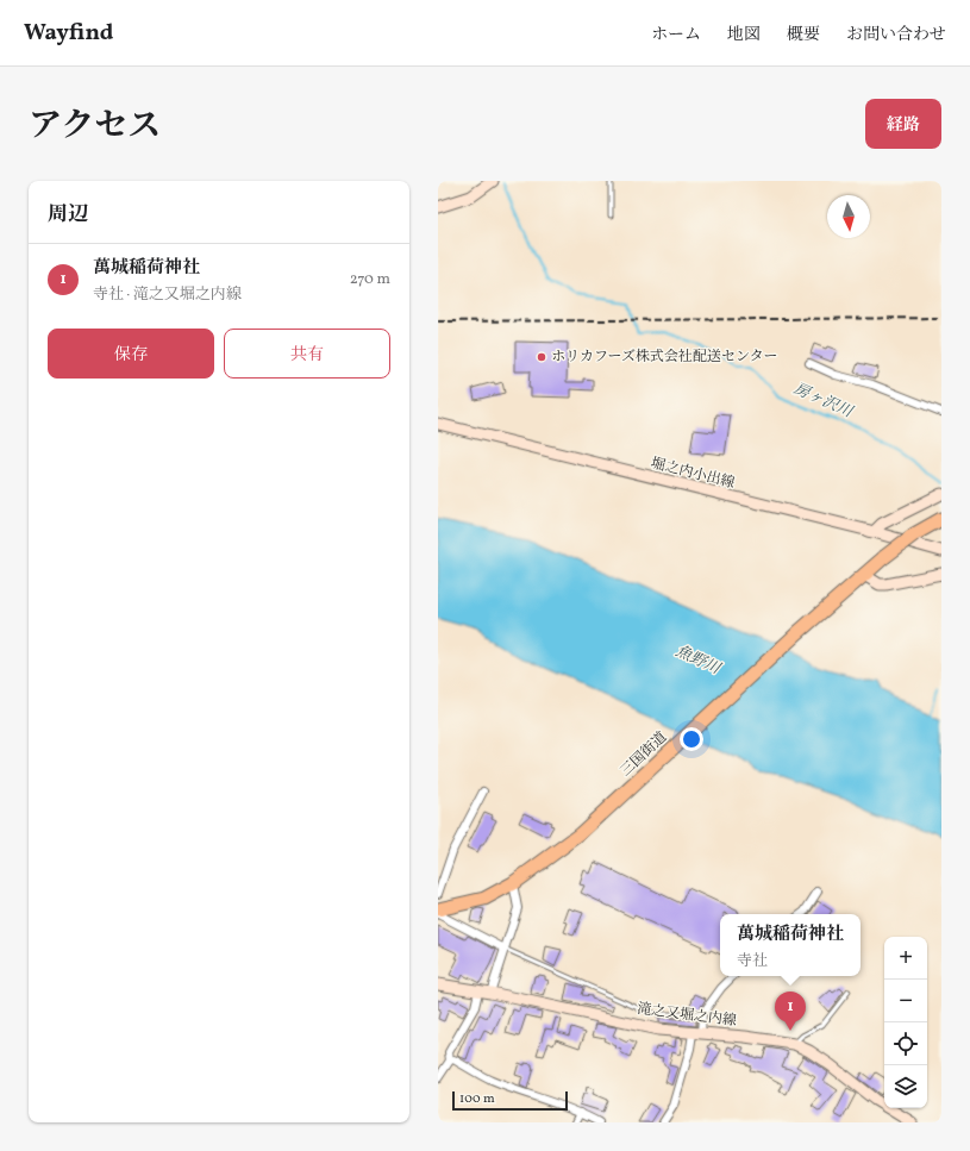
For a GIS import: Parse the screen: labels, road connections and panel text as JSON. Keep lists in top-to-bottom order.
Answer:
{
  "streets": {
    "highway": ["三国街道"],
    "main road": ["堀之内小出線", "滝之又堀之内線"]
  },
  "water": ["房ヶ沢川", "魚野川"],
  "places": ["ホリカフーズ株式会社配送センター"],
  "scale_bar": "100 m",
  "north": "bottom",
  "page": {
    "header": "Wayfind",
    "nav": [
      "ホーム",
      "地図",
      "概要",
      "お問い合わせ"
    ],
    "title": "アクセス",
    "buttons": [
      "経路",
      ["保存", "共有"]
    ],
    "heading": "周辺",
    "list": [
      {
        "mark": "1",
        "name": "萬城稲荷神社",
        "note": "寺社 · 滝之又堀之内線",
        "value": "270 m"
      }
    ],
    "popup": ["萬城稲荷神社", "寺社"],
    "map_buttons": ["+", "−"],
    "pins": "1",
    "scale": "100 m"
  }
}
